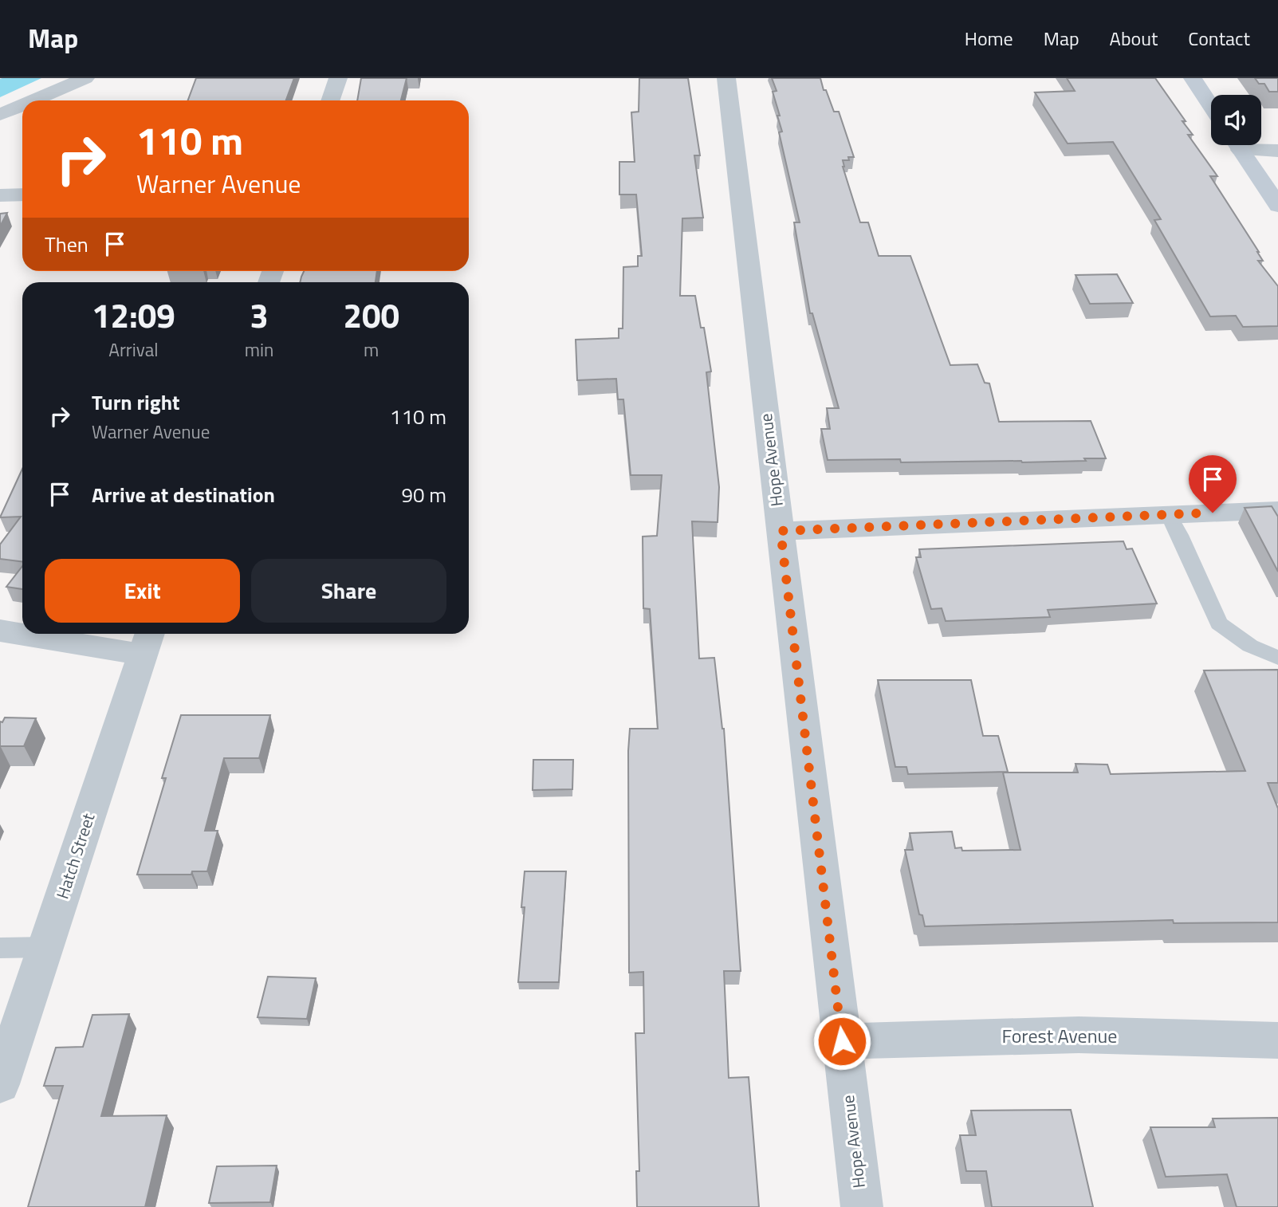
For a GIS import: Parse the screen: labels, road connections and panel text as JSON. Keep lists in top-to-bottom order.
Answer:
{
  "streets": {
    "street": ["Hope Avenue", "Hatch Street", "Forest Avenue"]
  },
  "crossings": [
    ["Hope Avenue", "Forest Avenue"]
  ],
  "page": {
    "header": "Map",
    "nav": [
      "Home",
      "Map",
      "About",
      "Contact"
    ],
    "turn": ["110 m", "Warner Avenue"],
    "then": "Then",
    "eta": [
      "12:09",
      "Arrival",
      "3",
      "min",
      "200",
      "m"
    ],
    "list": [
      {
        "name": "Turn right",
        "note": "Warner Avenue",
        "value": "110 m"
      },
      {
        "name": "Arrive at destination",
        "value": "90 m"
      }
    ],
    "buttons": ["Exit", "Share"]
  }
}
